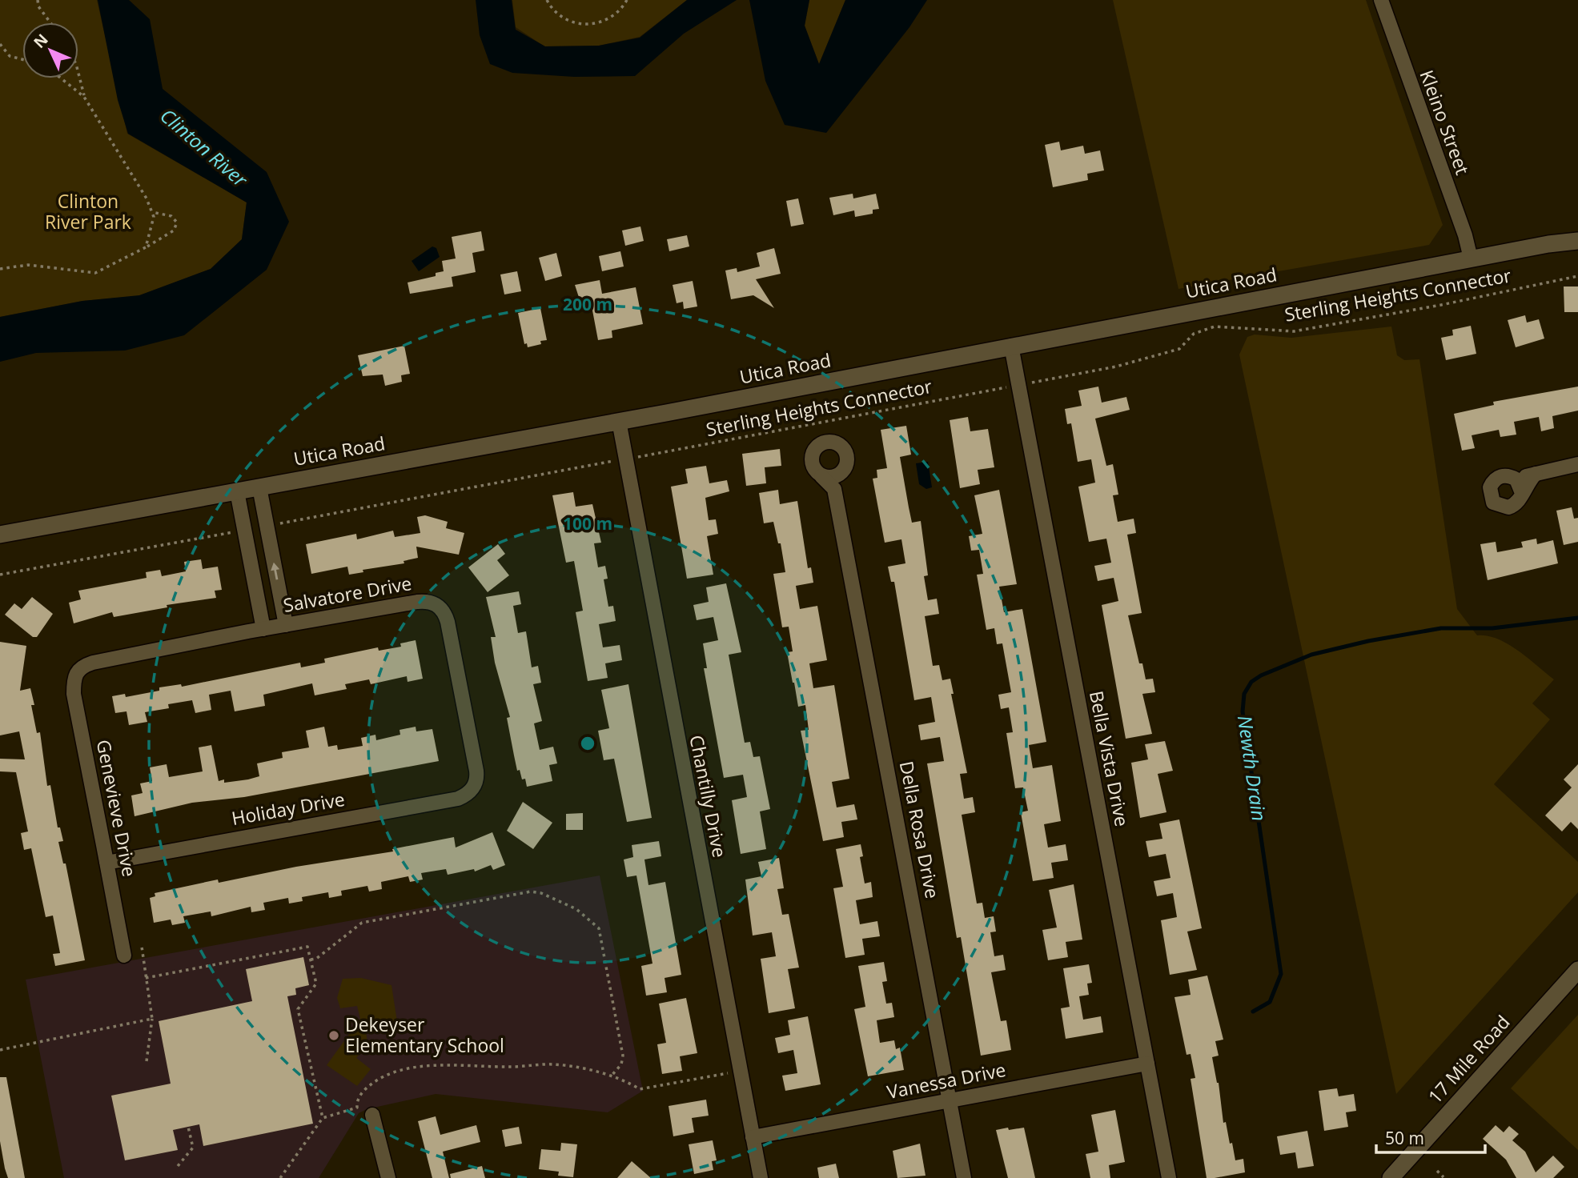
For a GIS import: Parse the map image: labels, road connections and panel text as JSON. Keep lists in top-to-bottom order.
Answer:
{
  "streets": {
    "street": [
      "Kleino Street",
      "Utica Road",
      "Salvatore Drive",
      "Bella Vista Drive",
      "Chantilly Drive",
      "Genevieve Drive",
      "Holiday Drive",
      "Della Rosa Drive",
      "17 Mile Road",
      "Vanessa Drive"
    ],
    "path": ["Sterling Heights Connector"]
  },
  "crossings": [
    ["Kleino Street", "Utica Road"],
    ["Utica Road", "Bella Vista Drive"],
    ["Utica Road", "Chantilly Drive"],
    ["Salvatore Drive", "Genevieve Drive"],
    ["Salvatore Drive", "Holiday Drive"],
    ["Bella Vista Drive", "Vanessa Drive"],
    ["Chantilly Drive", "Vanessa Drive"],
    ["Genevieve Drive", "Holiday Drive"],
    ["Della Rosa Drive", "Vanessa Drive"]
  ],
  "water": ["Clinton River", "Newth Drain"],
  "parks": ["Clinton River Park"],
  "places": ["Dekeyser Elementary School"],
  "scale_bar": "50 m",
  "north": "top left",
  "rings": ["200 m", "100 m"]
}
